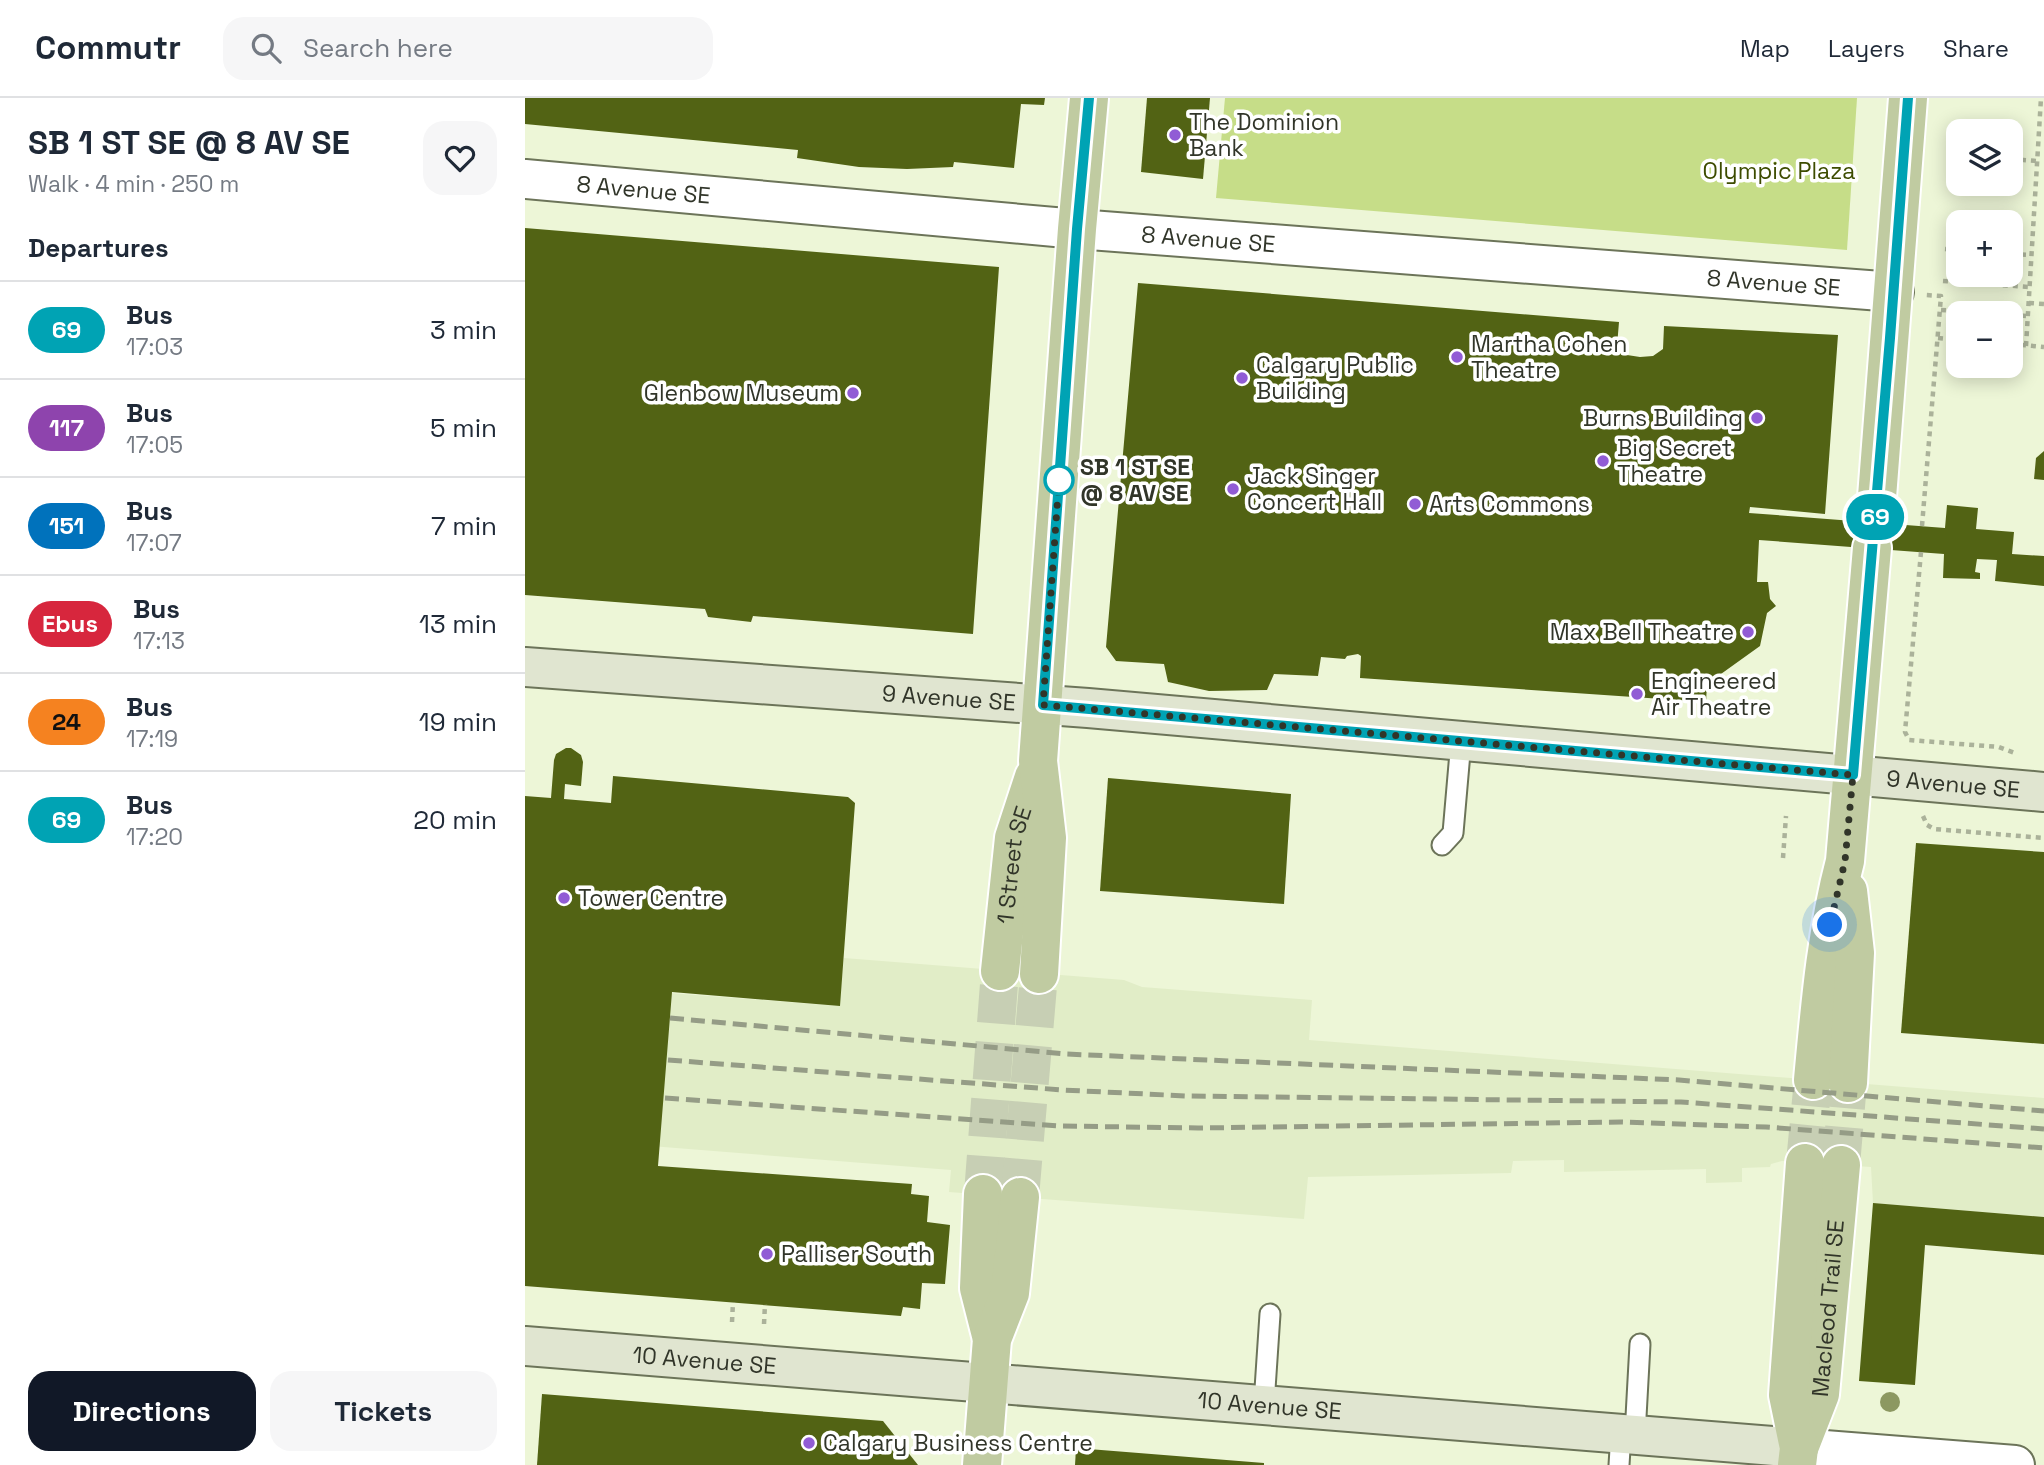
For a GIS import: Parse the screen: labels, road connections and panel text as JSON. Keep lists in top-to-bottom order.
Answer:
{
  "streets": {
    "main road": [
      "9 Avenue SE",
      "1 Street SE",
      "Macleod Trail SE",
      "10 Avenue SE"
    ],
    "street": ["8 Avenue SE"]
  },
  "crossings": [
    ["8 Avenue SE", "1 Street SE"],
    ["9 Avenue SE", "1 Street SE"],
    ["Macleod Trail SE", "10 Avenue SE"]
  ],
  "parks": ["Olympic Plaza"],
  "places": [
    "The Dominion Bank",
    "Martha Cohen Theatre",
    "Calgary Public Building",
    "Glenbow Museum",
    "Burns Building",
    "Big Secret Theatre",
    "SB 1 ST SE @ 8 AV SE",
    "Jack Singer Concert Hall",
    "Arts Commons",
    "Max Bell Theatre",
    "Engineered Air Theatre",
    "Tower Centre",
    "Palliser South",
    "Calgary Business Centre"
  ],
  "lines": ["bus line 69"],
  "page": {
    "header": "Commutr",
    "search": "Search here",
    "nav": ["Map", "Layers", "Share"],
    "heading": [
      ["SB 1 ST SE @ 8 AV SE", "Walk · 4 min · 250 m"],
      "Departures"
    ],
    "on_map": "69",
    "map_buttons": ["+", "−"],
    "list": [
      {
        "mark": "69",
        "name": "Bus",
        "note": "17:03",
        "value": "3 min"
      },
      {
        "mark": "117",
        "name": "Bus",
        "note": "17:05",
        "value": "5 min"
      },
      {
        "mark": "151",
        "name": "Bus",
        "note": "17:07",
        "value": "7 min"
      },
      {
        "mark": "Ebus",
        "name": "Bus",
        "note": "17:13",
        "value": "13 min"
      },
      {
        "mark": "24",
        "name": "Bus",
        "note": "17:19",
        "value": "19 min"
      },
      {
        "mark": "69",
        "name": "Bus",
        "note": "17:20",
        "value": "20 min"
      }
    ],
    "buttons": ["Directions", "Tickets"]
  }
}
